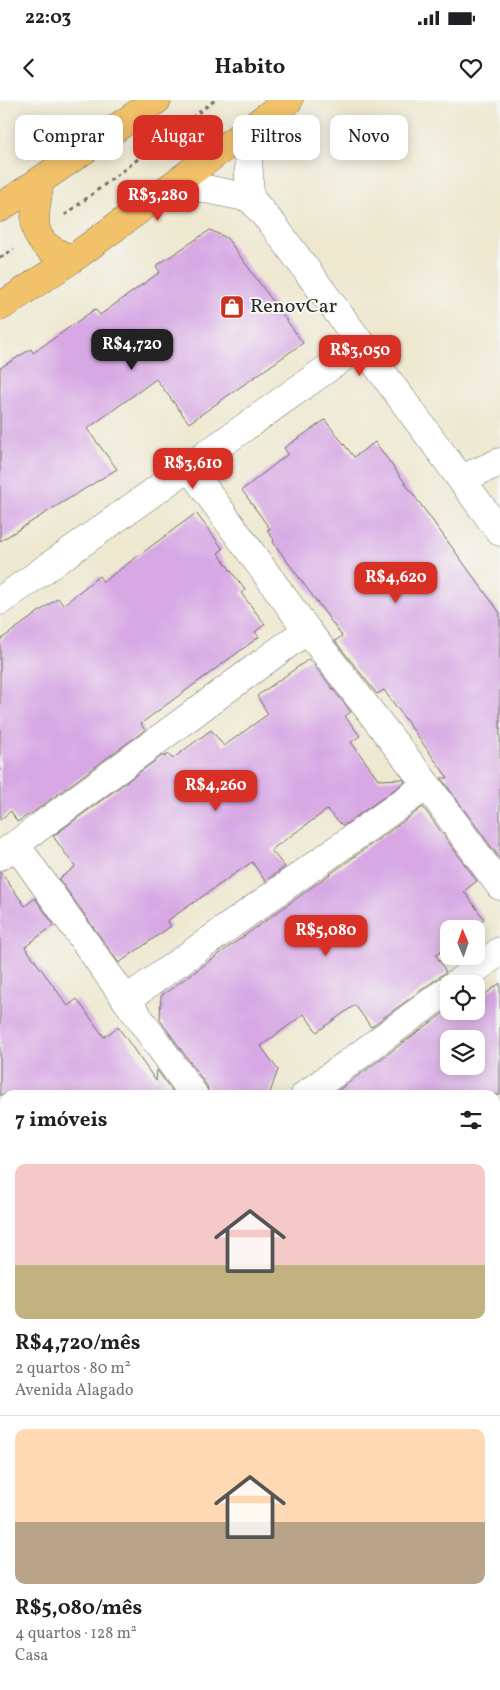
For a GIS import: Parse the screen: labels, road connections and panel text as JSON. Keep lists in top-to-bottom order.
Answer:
{
  "places": {
    "shop": ["RenovCar"]
  },
  "north": "top",
  "page": {
    "status": "22:03",
    "header": "Habito",
    "chip": [
      "Comprar",
      "Alugar",
      "Filtros",
      "Novo"
    ],
    "price": [
      "R$3,280",
      "R$4,720",
      "R$3,050",
      "R$3,610",
      "R$4,620",
      "R$4,260",
      "R$5,080"
    ],
    "heading": "7 imóveis",
    "list": [
      {
        "name": "R$4,720/mês",
        "note": "2 quartos · 80 m² · Avenida Alagado"
      },
      {
        "name": "R$5,080/mês",
        "note": "4 quartos · 128 m² · Casa"
      }
    ]
  }
}
